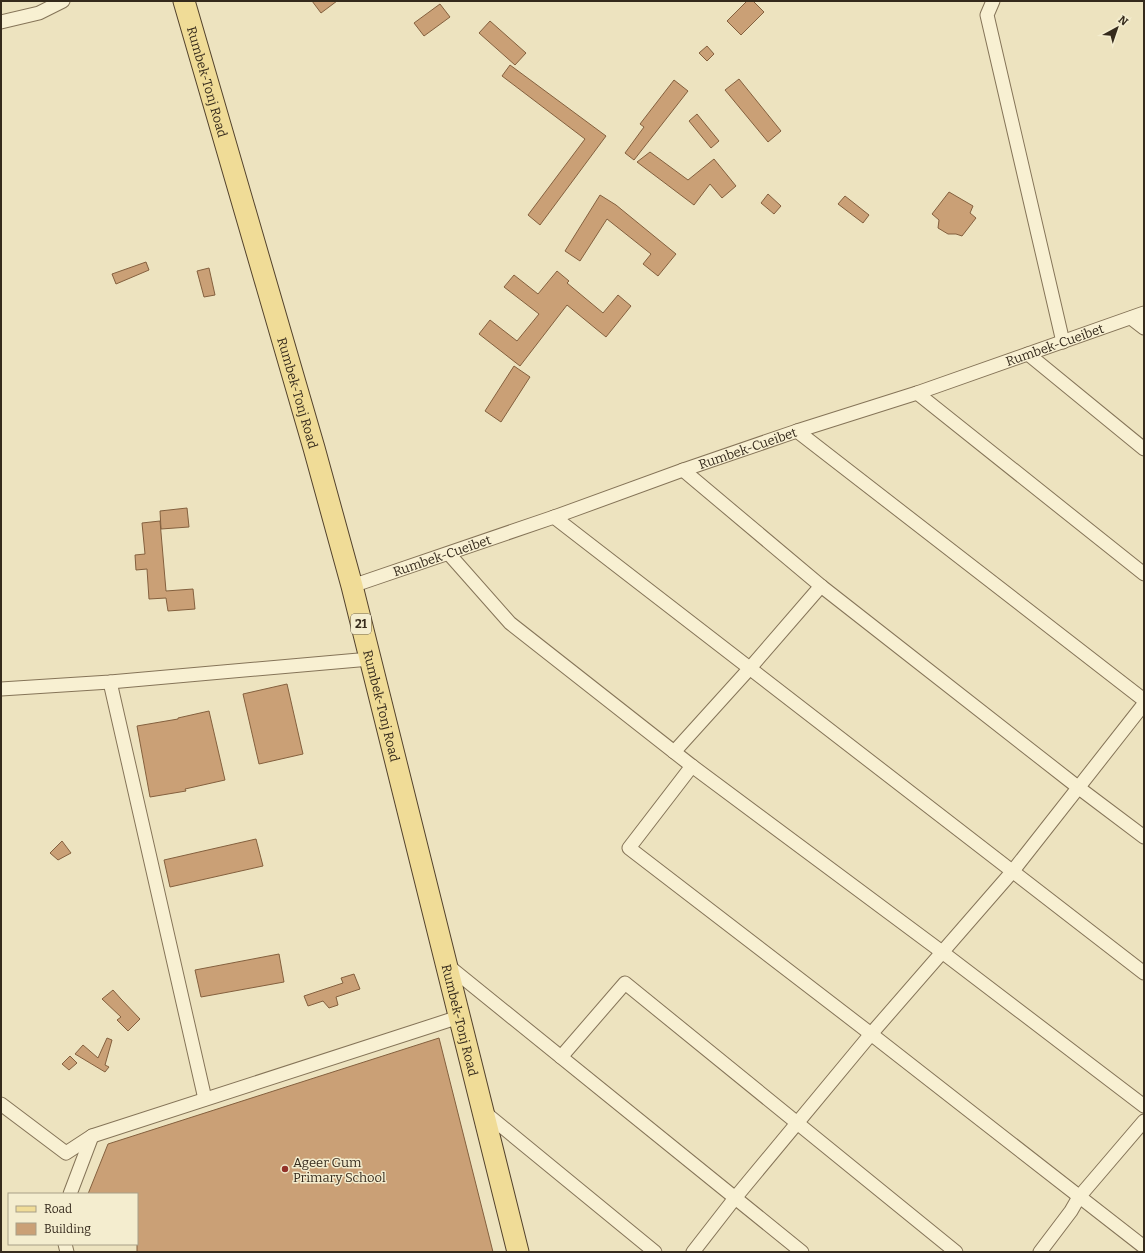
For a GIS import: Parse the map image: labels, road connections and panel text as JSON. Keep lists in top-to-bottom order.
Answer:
{
  "streets": {
    "main road": ["Rumbek-Tonj Road", "21"],
    "street": ["Rumbek-Cueibet"]
  },
  "crossings": [
    ["Rumbek-Tonj Road", "Rumbek-Cueibet"]
  ],
  "places": ["Ageer Gum Primary School"],
  "legend": ["Road", "Building"],
  "north": "top right"
}
